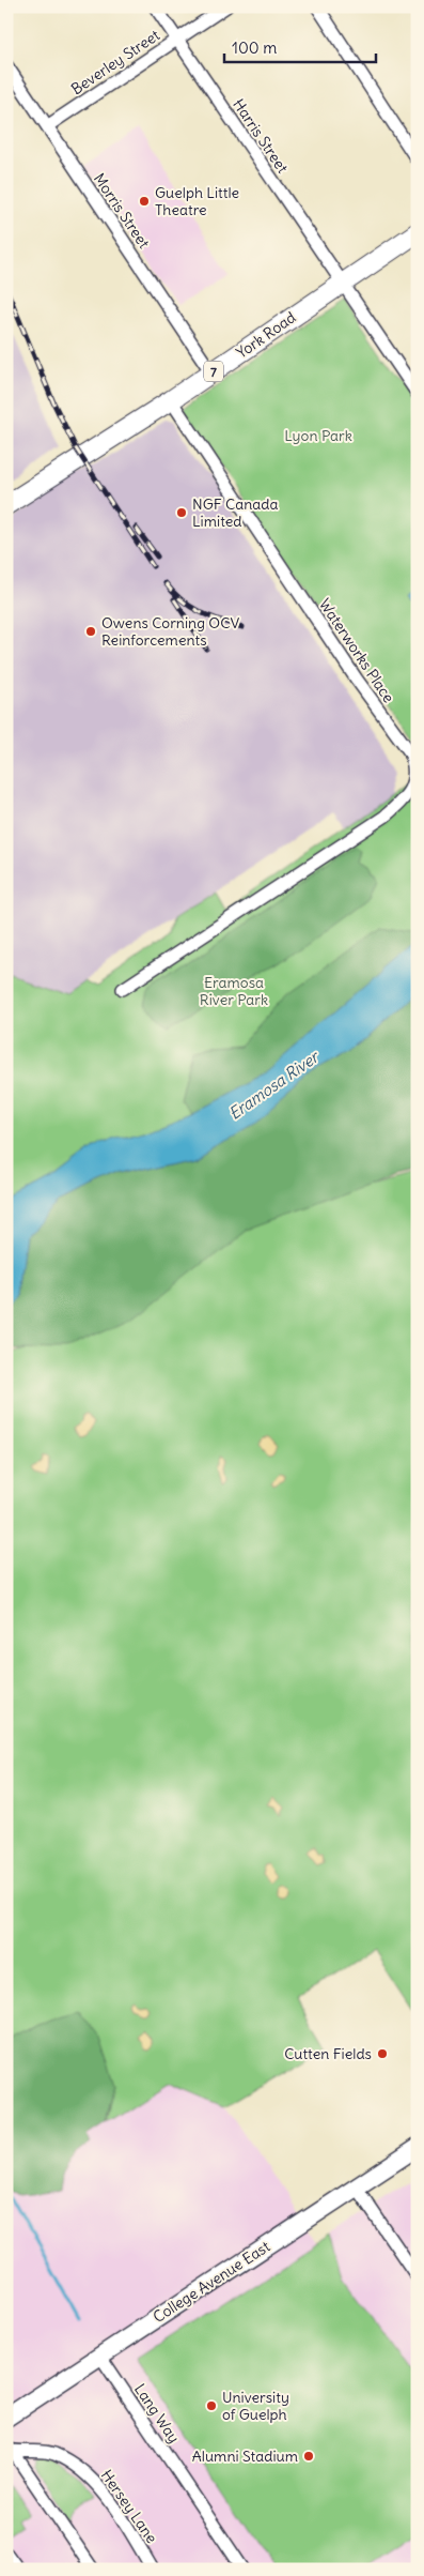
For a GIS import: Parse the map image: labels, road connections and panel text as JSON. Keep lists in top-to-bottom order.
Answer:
{
  "streets": {
    "main road": ["York Road", "7", "College Avenue East"],
    "street": [
      "Beverley Street",
      "Harris Street",
      "Morris Street",
      "Waterworks Place",
      "Lang Way",
      "Hersey Lane"
    ]
  },
  "crossings": [
    ["Beverley Street", "Harris Street"],
    ["Beverley Street", "Morris Street"],
    ["Harris Street", "York Road"],
    ["Morris Street", "York Road"],
    ["York Road", "Waterworks Place"],
    ["College Avenue East", "Lang Way"]
  ],
  "water": ["Eramosa River"],
  "parks": ["Lyon Park", "Eramosa River Park"],
  "places": [
    "Guelph Little Theatre",
    "NGF Canada Limited",
    "Owens Corning OCV Reinforcements",
    "Cutten Fields",
    "University of Guelph",
    "Alumni Stadium"
  ],
  "scale_bar": "100 m"
}
